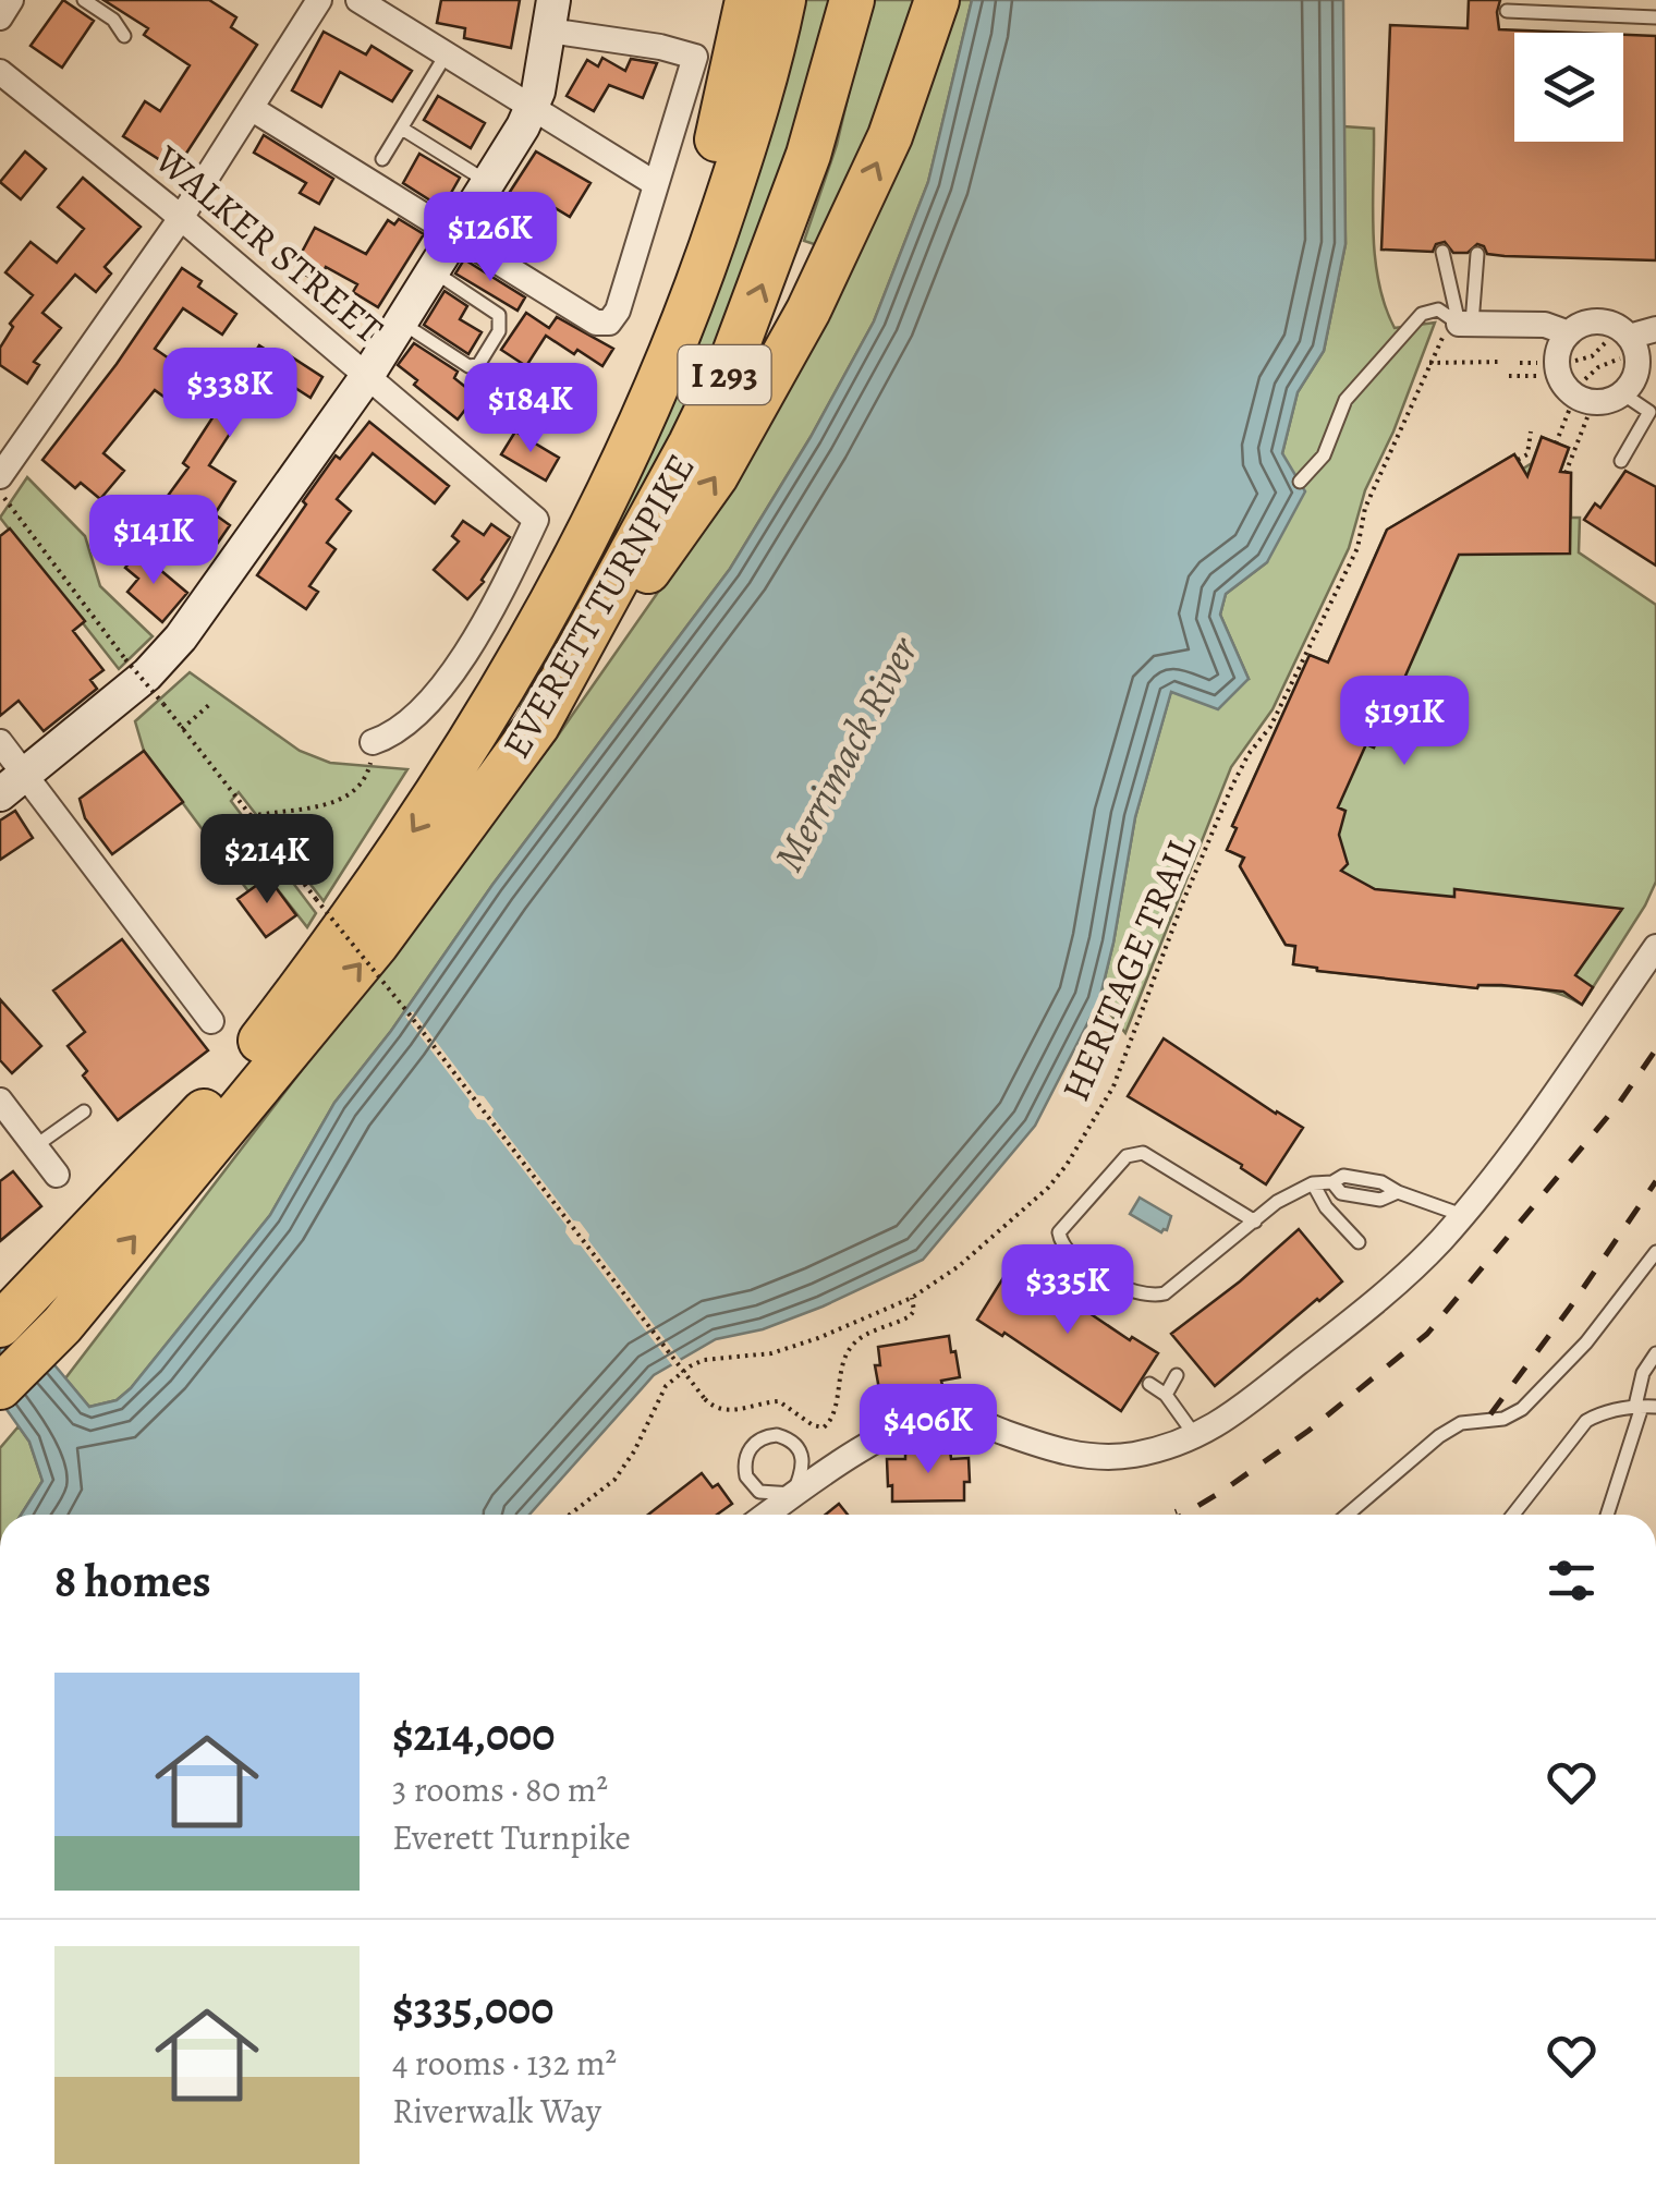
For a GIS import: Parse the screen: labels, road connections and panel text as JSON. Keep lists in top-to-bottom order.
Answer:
{
  "streets": {
    "highway": ["I 293", "EVERETT TURNPIKE"],
    "street": ["WALKER STREET"],
    "path": ["HERITAGE TRAIL"]
  },
  "water": ["Merrimack River"],
  "page": {
    "price": [
      "$126K",
      "$338K",
      "$184K",
      "$141K",
      "$191K",
      "$214K",
      "$335K",
      "$406K"
    ],
    "heading": "8 homes",
    "list": [
      {
        "name": "$214,000",
        "note": "3 rooms · 80 m² · Everett Turnpike"
      },
      {
        "name": "$335,000",
        "note": "4 rooms · 132 m² · Riverwalk Way"
      }
    ]
  }
}
